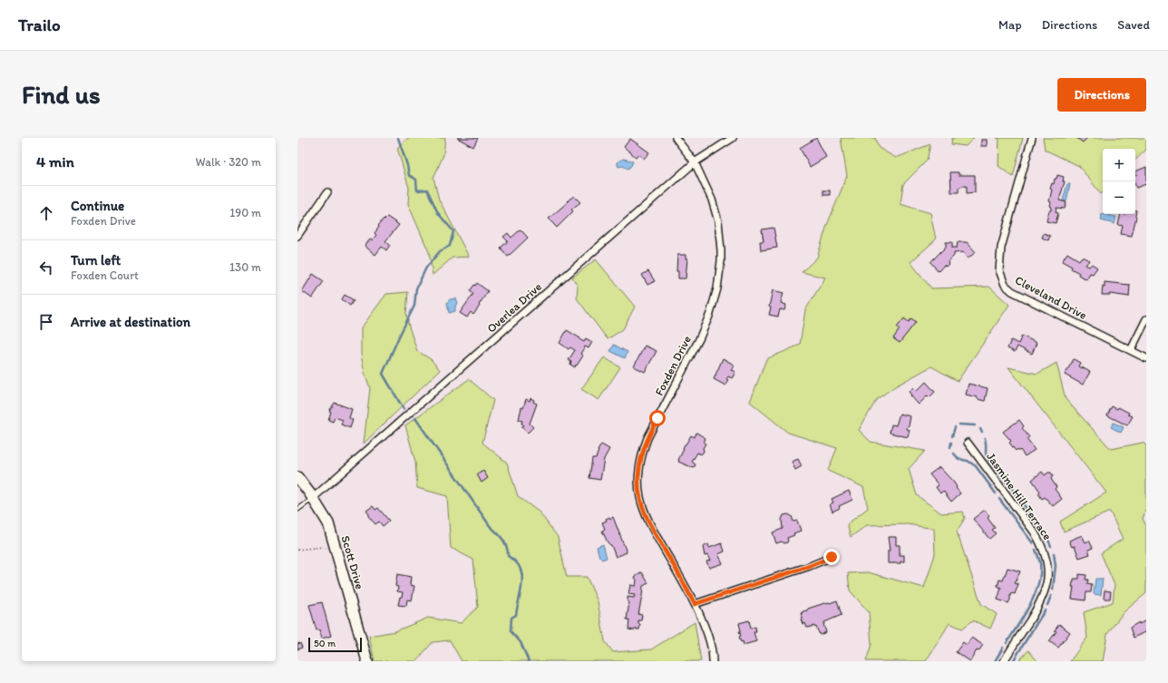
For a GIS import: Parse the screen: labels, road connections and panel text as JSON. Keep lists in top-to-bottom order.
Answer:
{
  "streets": {
    "street": [
      "Cleveland Drive",
      "Overlea Drive",
      "Foxden Drive",
      "Jasmine Hill Terrace",
      "Scott Drive"
    ]
  },
  "crossings": [
    ["Overlea Drive", "Foxden Drive"],
    ["Overlea Drive", "Scott Drive"]
  ],
  "scale_bar": "50 m",
  "page": {
    "header": "Trailo",
    "nav": ["Map", "Directions", "Saved"],
    "buttons": "Directions",
    "title": "Find us",
    "heading": ["4 min", "Walk · 320 m"],
    "map_buttons": ["+", "−"],
    "list": [
      ["Continue", "Foxden Drive", "190 m"],
      ["Turn left", "Foxden Court", "130 m"],
      "Arrive at destination"
    ],
    "scale": "50 m"
  }
}
